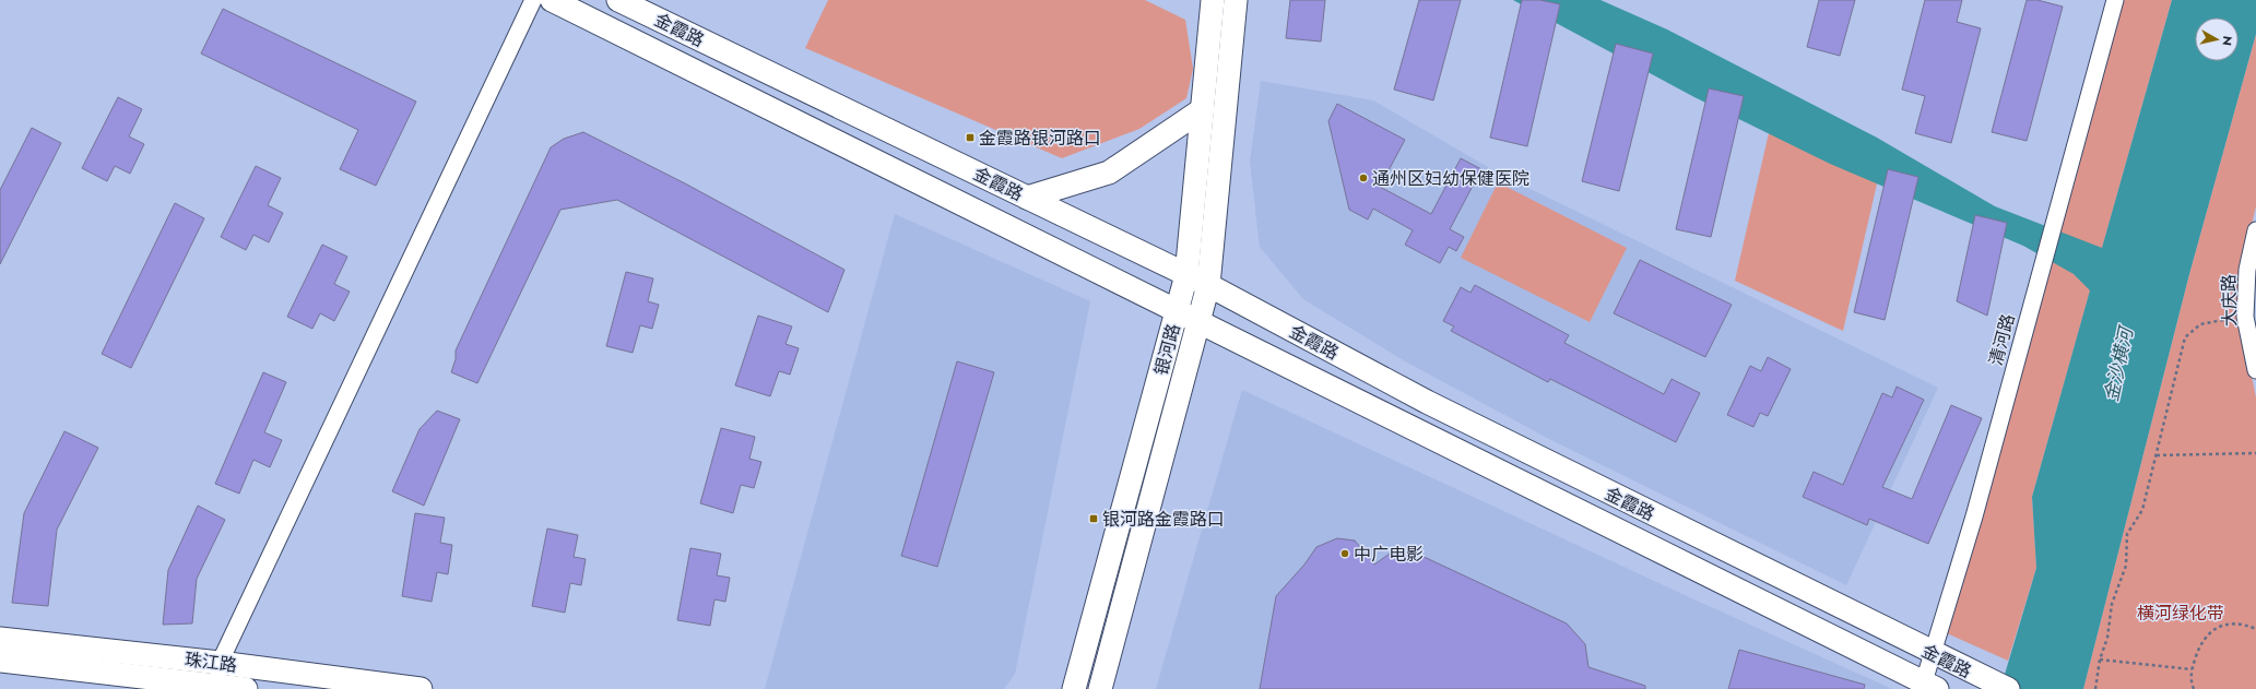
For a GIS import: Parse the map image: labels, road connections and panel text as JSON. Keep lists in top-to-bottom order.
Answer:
{
  "streets": {
    "main road": ["金霞路", "银河路", "珠江路"],
    "street": ["大庆路", "清河路"]
  },
  "crossings": [
    ["金霞路", "清河路"],
    ["金霞路", "银河路"]
  ],
  "water": ["金沙横河"],
  "parks": ["横河绿化带"],
  "places": {
    "transit": ["金霞路银河路口", "银河路金霞路口"],
    "other": ["通州区妇幼保健医院", "中广电影"]
  },
  "north": "right"
}
